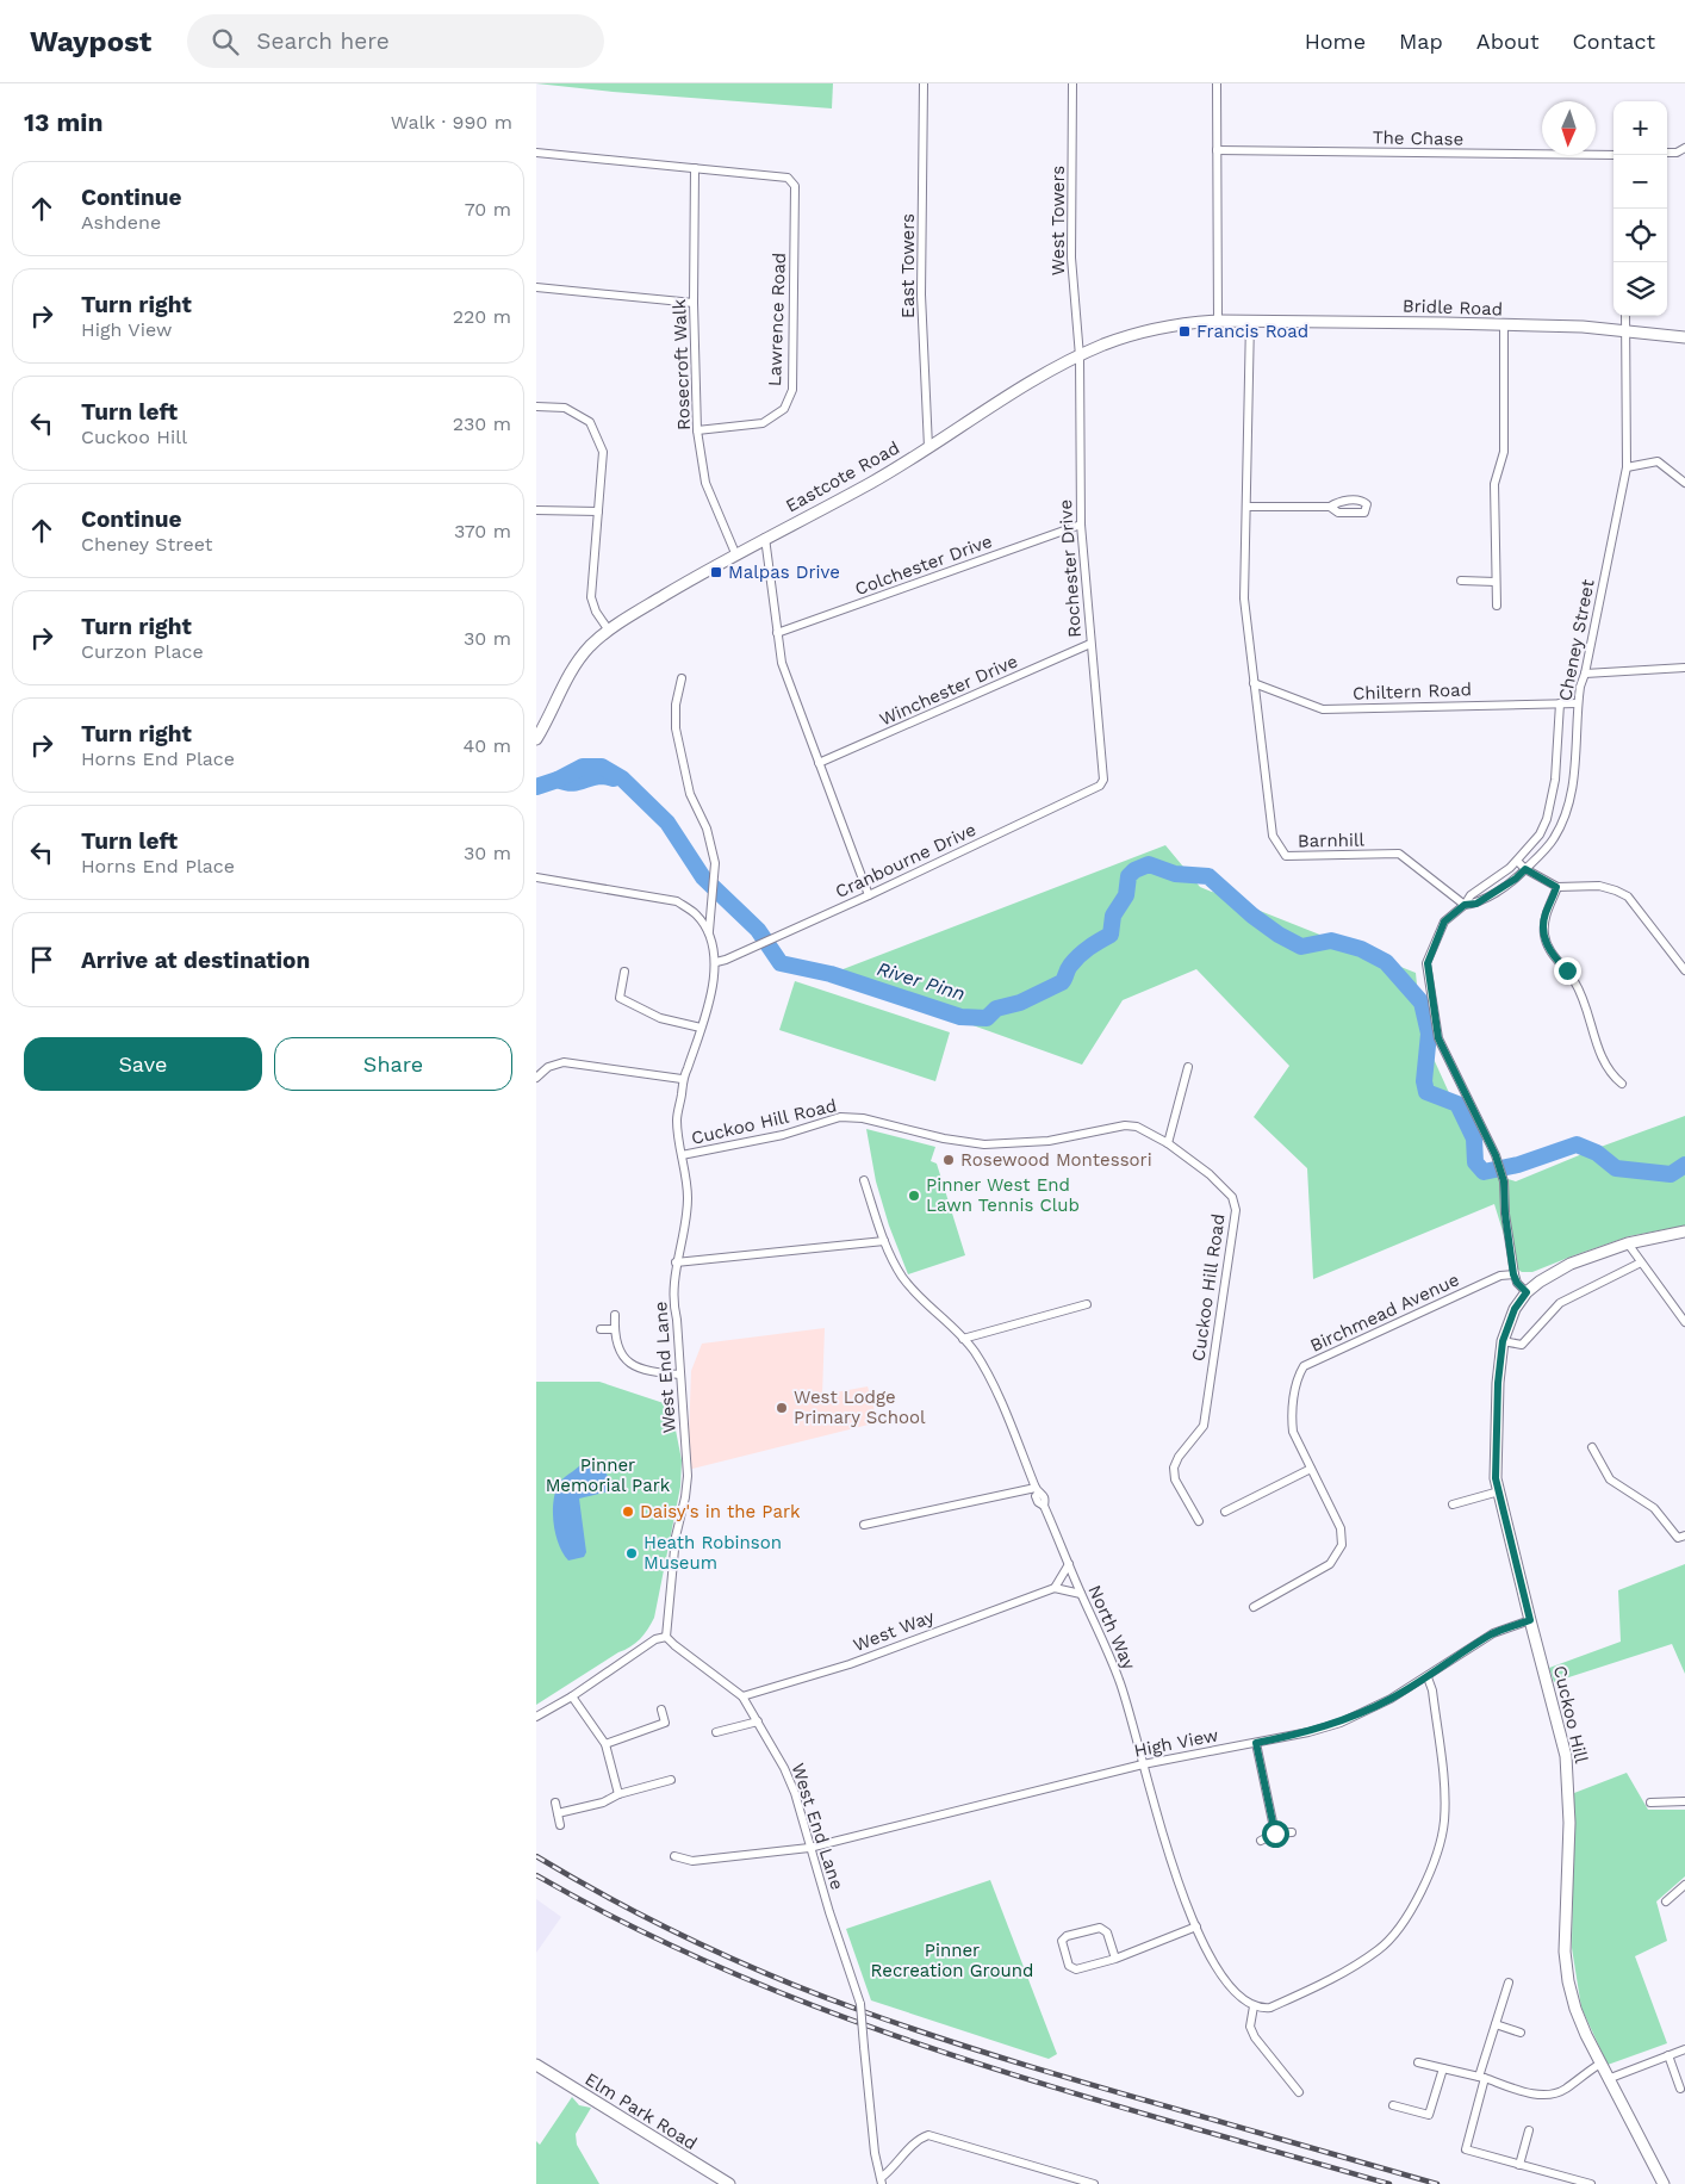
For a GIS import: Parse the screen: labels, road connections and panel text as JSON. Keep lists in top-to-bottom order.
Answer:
{
  "streets": {
    "street": [
      "The Chase",
      "West Towers",
      "East Towers",
      "Bridle Road",
      "Lawrence Road",
      "Rosecroft Walk",
      "Eastcote Road",
      "Colchester Drive",
      "Rochester Drive",
      "Cheney Street",
      "Winchester Drive",
      "Chiltern Road",
      "Barnhill",
      "Cranbourne Drive",
      "Cuckoo Hill Road",
      "Birchmead Avenue",
      "West End Lane",
      "North Way",
      "West Way",
      "Cuckoo Hill",
      "High View",
      "Elm Park Road"
    ]
  },
  "crossings": [
    ["West Towers", "Eastcote Road"],
    ["West Towers", "Rochester Drive"],
    ["East Towers", "Eastcote Road"],
    ["Bridle Road", "Eastcote Road"],
    ["Bridle Road", "Cheney Street"],
    ["Lawrence Road", "Rosecroft Walk"],
    ["Rosecroft Walk", "Eastcote Road"],
    ["Eastcote Road", "Rochester Drive"],
    ["Colchester Drive", "Rochester Drive"],
    ["Rochester Drive", "Winchester Drive"],
    ["Rochester Drive", "Cranbourne Drive"],
    ["Cheney Street", "Chiltern Road"],
    ["Cheney Street", "Barnhill"],
    ["Cheney Street", "Birchmead Avenue"],
    ["Cheney Street", "Cuckoo Hill"],
    ["Chiltern Road", "Barnhill"],
    ["Cranbourne Drive", "West End Lane"],
    ["Cuckoo Hill Road", "West End Lane"],
    ["West End Lane", "West Way"],
    ["West End Lane", "High View"],
    ["North Way", "High View"],
    ["Cuckoo Hill", "High View"]
  ],
  "water": ["River Pinn"],
  "parks": ["Pinner Memorial Park", "Pinner Recreation Ground"],
  "places": {
    "transit": ["Francis Road", "Malpas Drive"],
    "other": [
      "Rosewood Montessori",
      "Pinner West End Lawn Tennis Club",
      "West Lodge Primary School",
      "Daisy's in the Park",
      "Heath Robinson Museum"
    ]
  },
  "north": "bottom",
  "page": {
    "header": "Waypost",
    "search": "Search here",
    "nav": [
      "Home",
      "Map",
      "About",
      "Contact"
    ],
    "heading": ["13 min", "Walk · 990 m"],
    "map_buttons": ["+", "−"],
    "list": [
      ["Continue", "Ashdene", "70 m"],
      ["Turn right", "High View", "220 m"],
      ["Turn left", "Cuckoo Hill", "230 m"],
      ["Continue", "Cheney Street", "370 m"],
      ["Turn right", "Curzon Place", "30 m"],
      ["Turn right", "Horns End Place", "40 m"],
      ["Turn left", "Horns End Place", "30 m"],
      "Arrive at destination"
    ],
    "buttons": ["Save", "Share"]
  }
}
